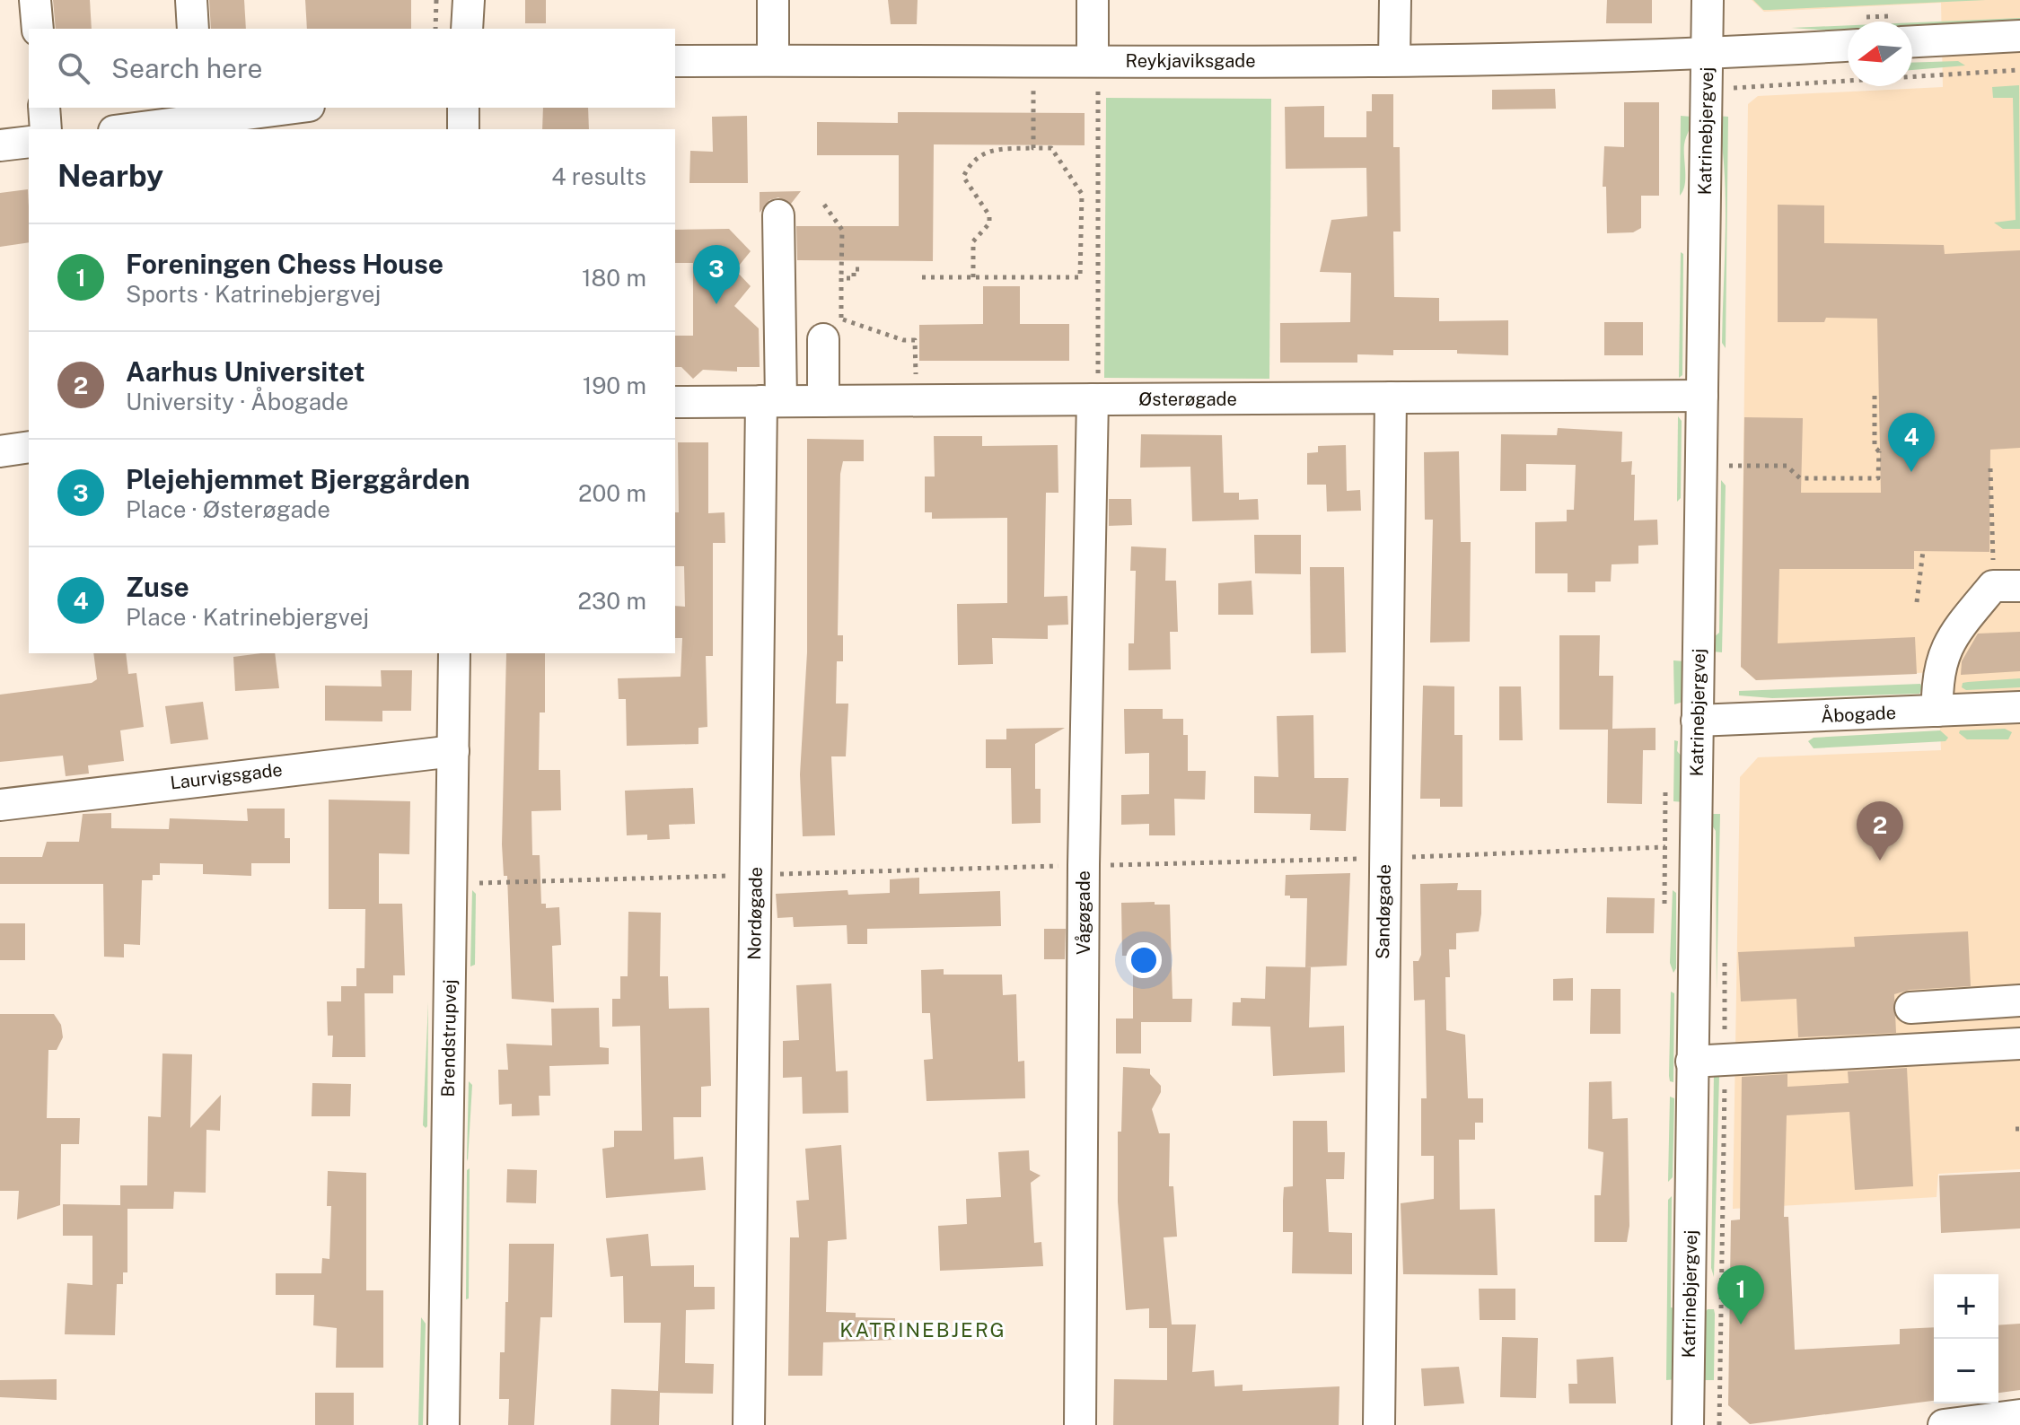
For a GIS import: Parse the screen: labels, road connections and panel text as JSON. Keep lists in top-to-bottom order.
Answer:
{
  "streets": {
    "street": [
      "Reykjaviksgade",
      "Katrinebjergvej",
      "Østerøgade",
      "Åbogade",
      "Laurvigsgade",
      "Sandøgade",
      "Vågøgade",
      "Nordøgade",
      "Brendstrupvej"
    ]
  },
  "crossings": [
    ["Reykjaviksgade", "Katrinebjergvej"],
    ["Katrinebjergvej", "Østerøgade"],
    ["Katrinebjergvej", "Åbogade"],
    ["Østerøgade", "Sandøgade"],
    ["Østerøgade", "Vågøgade"],
    ["Østerøgade", "Nordøgade"],
    ["Laurvigsgade", "Brendstrupvej"]
  ],
  "districts": ["KATRINEBJERG"],
  "north": "left",
  "page": {
    "search": "Search here",
    "heading": ["Nearby", "4 results"],
    "list": [
      {
        "mark": "1",
        "name": "Foreningen Chess House",
        "note": "Sports · Katrinebjergvej",
        "value": "180 m"
      },
      {
        "mark": "2",
        "name": "Aarhus Universitet",
        "note": "University · Åbogade",
        "value": "190 m"
      },
      {
        "mark": "3",
        "name": "Plejehjemmet Bjerggården",
        "note": "Place · Østerøgade",
        "value": "200 m"
      },
      {
        "mark": "4",
        "name": "Zuse",
        "note": "Place · Katrinebjergvej",
        "value": "230 m"
      }
    ],
    "pins": [
      "3",
      "4",
      "2",
      "1"
    ],
    "map_buttons": ["+", "−"]
  }
}
